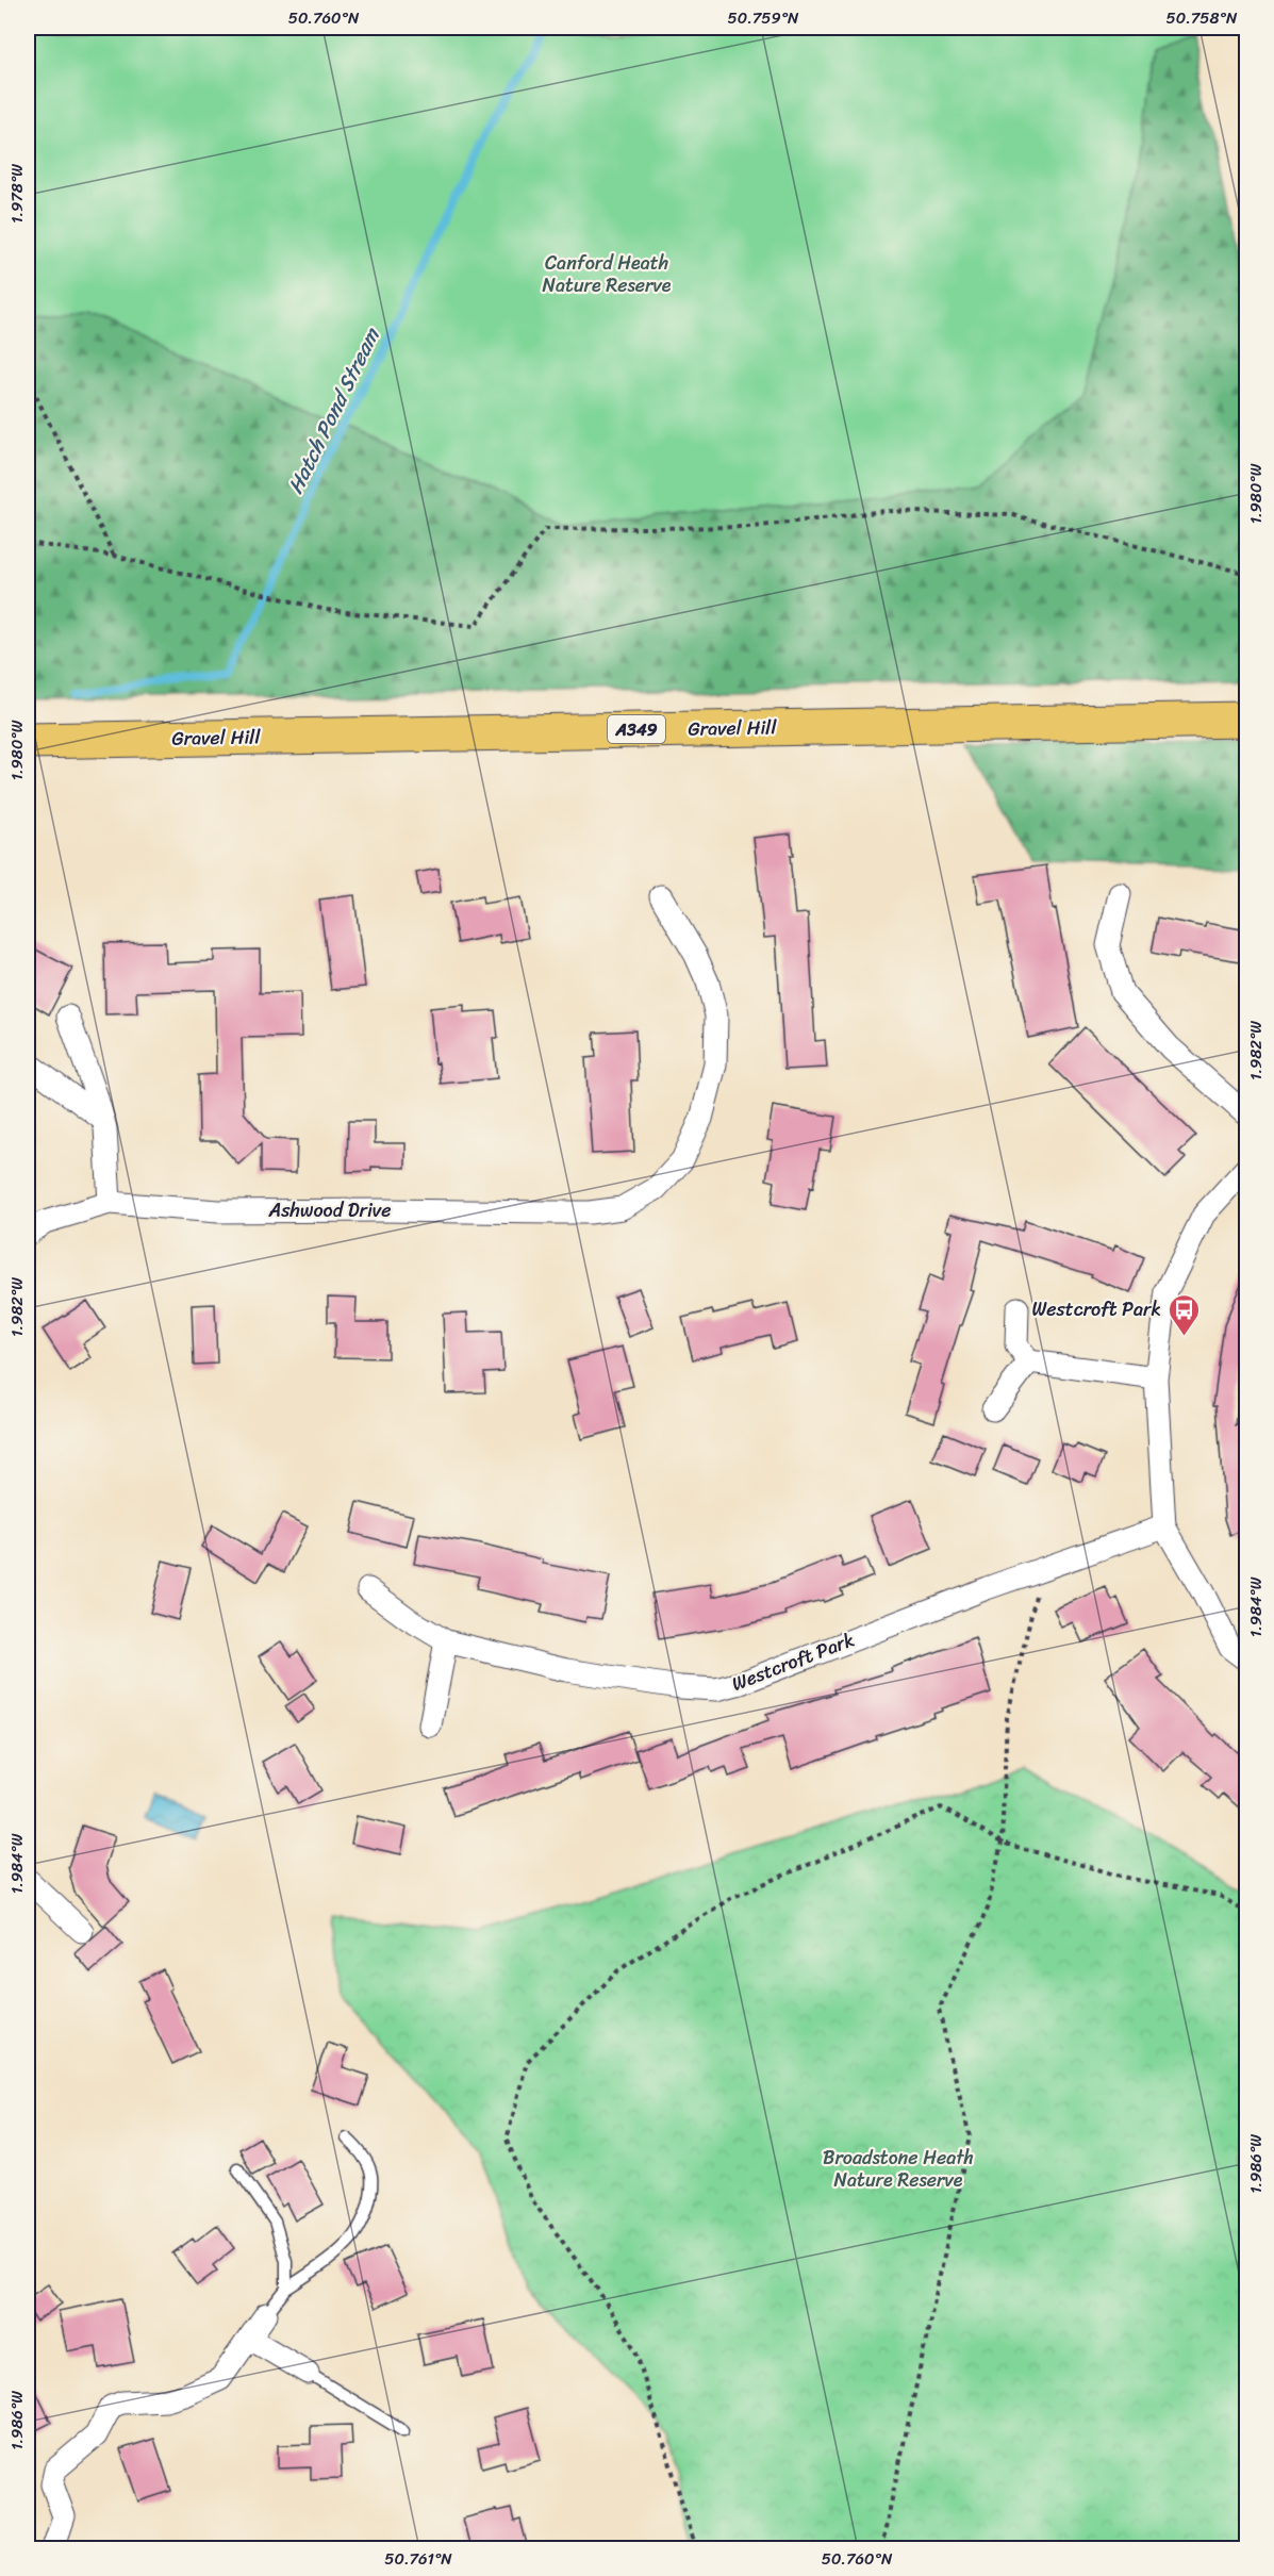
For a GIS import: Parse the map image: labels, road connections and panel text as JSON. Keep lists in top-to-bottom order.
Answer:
{
  "streets": {
    "main road": ["Gravel Hill", "A349"],
    "street": ["Ashwood Drive", "Westcroft Park"]
  },
  "water": ["Hatch Pond Stream"],
  "parks": ["Canford Heath Nature Reserve", "Broadstone Heath Nature Reserve"],
  "places": {
    "bus stop": ["Westcroft Park"]
  },
  "coordinates": [
    "50.760°N",
    "50.759°N",
    "50.758°N",
    "1.978°W",
    "1.980°W",
    "1.982°W",
    "1.984°W",
    "1.986°W",
    "50.761°N"
  ]
}
